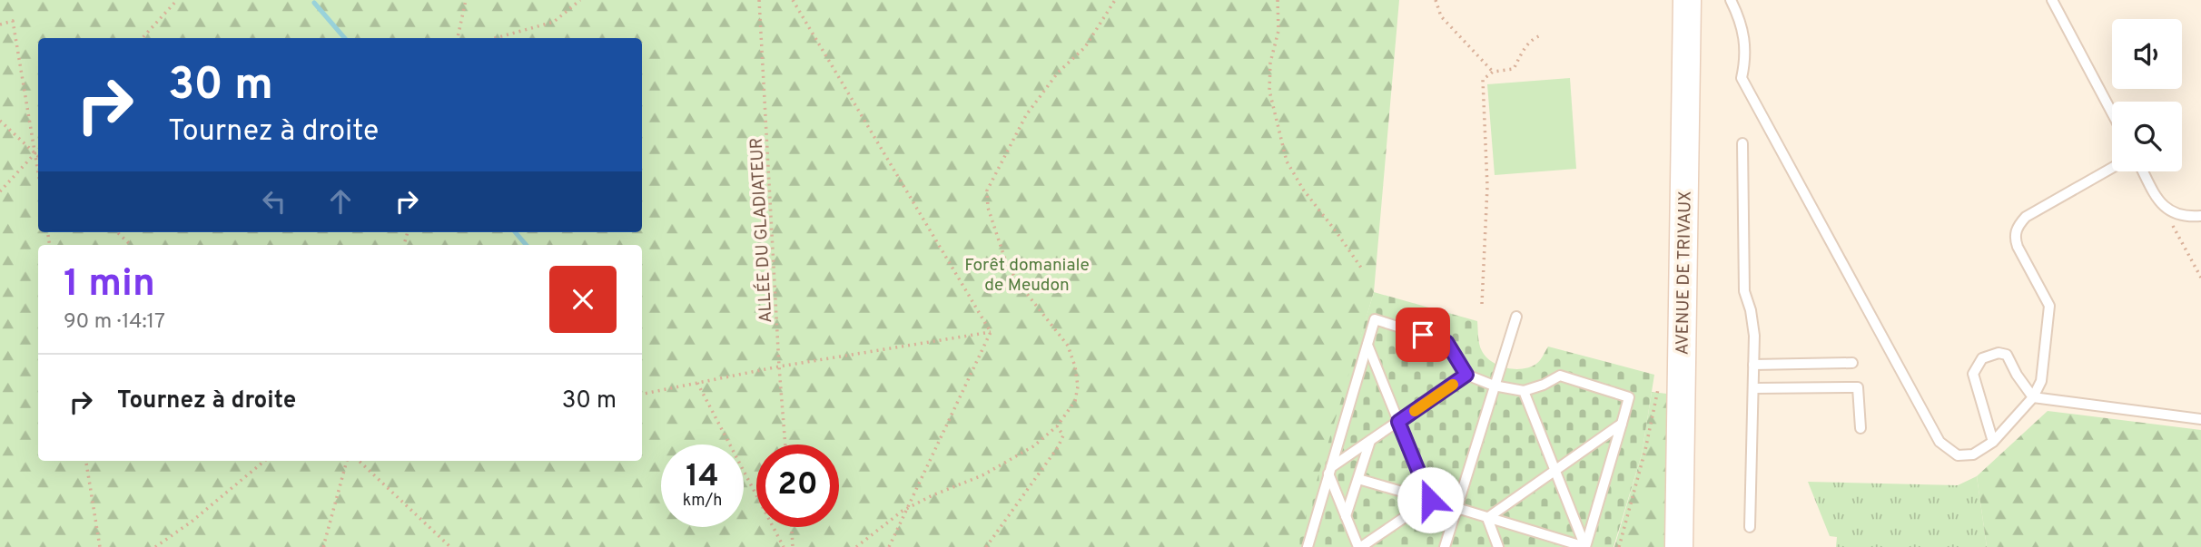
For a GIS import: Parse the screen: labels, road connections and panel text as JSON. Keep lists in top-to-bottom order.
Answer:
{
  "streets": {
    "main road": ["AVENUE DE TRIVAUX"],
    "path": ["ALLÉE DU GLADIATEUR"]
  },
  "parks": ["Forêt domaniale de Meudon"],
  "page": {
    "turn": ["30 m", "Tournez à droite"],
    "heading": ["1 min", "90 m · 14:17"],
    "list": [
      {
        "name": "Tournez à droite",
        "value": "30 m"
      }
    ],
    "speed": "14 km/h",
    "limit": "20"
  }
}
